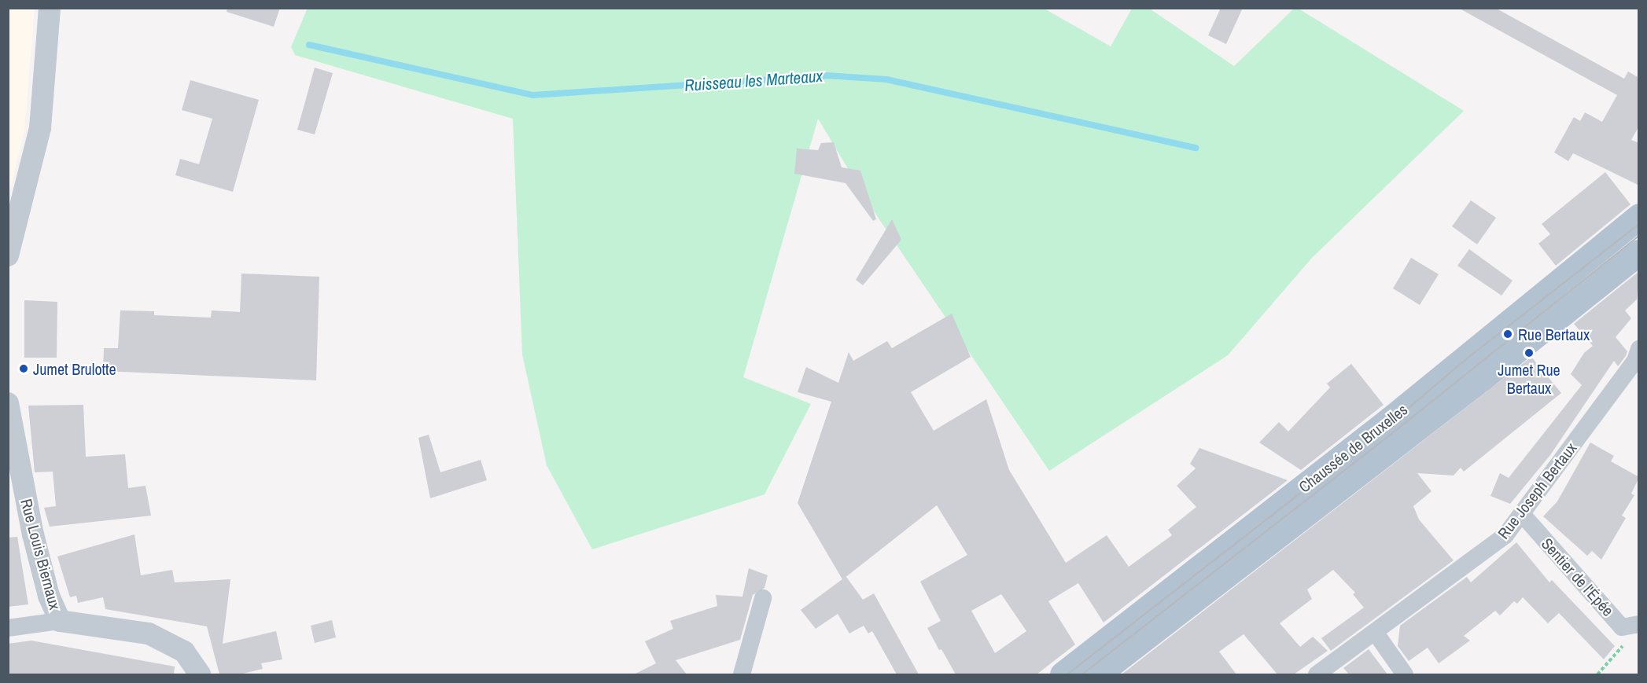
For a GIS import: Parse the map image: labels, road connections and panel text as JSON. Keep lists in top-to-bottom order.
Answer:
{
  "streets": {
    "main road": ["Chaussée de Bruxelles"],
    "street": ["Rue Joseph Bertaux", "Rue Louis Biernaux", "Sentier de l'Épée"]
  },
  "crossings": [
    ["Rue Joseph Bertaux", "Sentier de l'Épée"]
  ],
  "water": ["Ruisseau les Marteaux"],
  "places": ["Rue Bertaux", "Jumet Rue Bertaux", "Jumet Brulotte"]
}
